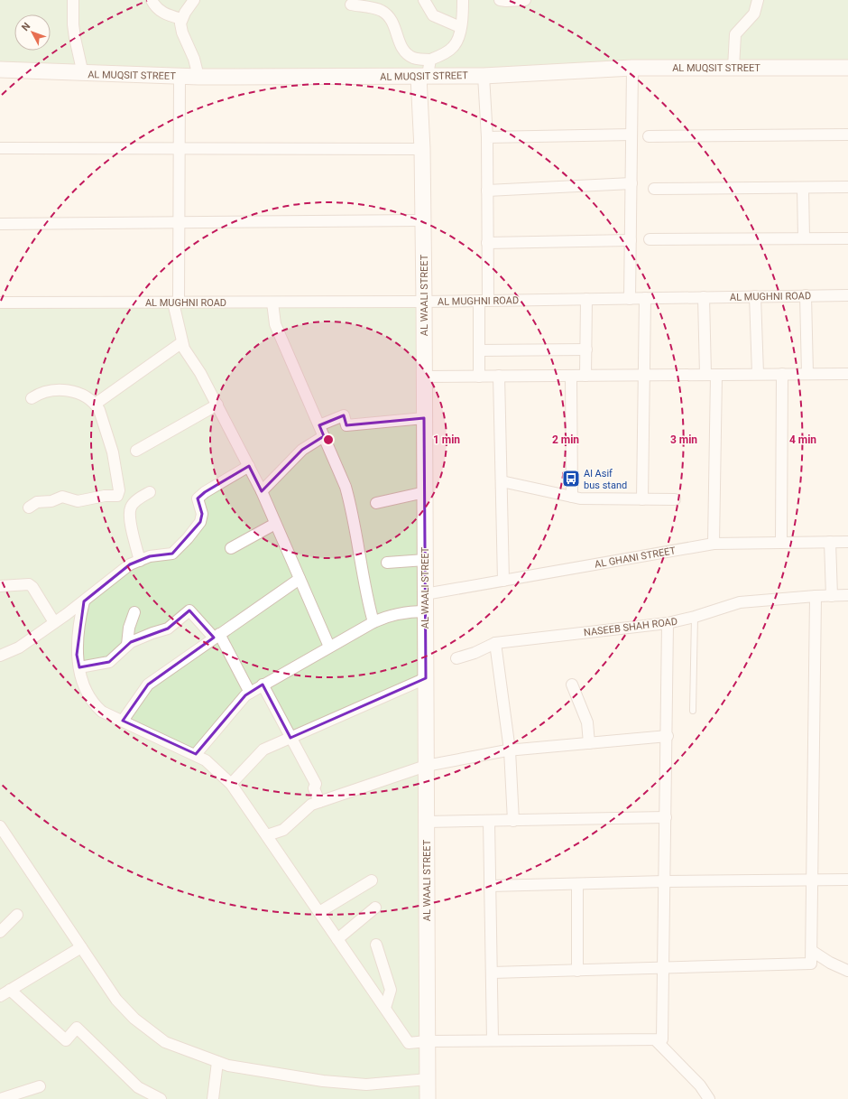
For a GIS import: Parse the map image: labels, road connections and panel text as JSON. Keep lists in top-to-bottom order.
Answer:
{
  "streets": {
    "street": [
      "AL MUQSIT STREET",
      "AL WAALI STREET",
      "AL MUGHNI ROAD",
      "AL GHANI STREET",
      "NASEEB SHAH ROAD"
    ]
  },
  "crossings": [
    ["AL MUQSIT STREET", "AL WAALI STREET"],
    ["AL WAALI STREET", "AL MUGHNI ROAD"],
    ["AL WAALI STREET", "AL GHANI STREET"]
  ],
  "places": {
    "bus stop": ["Al Asif bus stand"]
  },
  "north": "top left",
  "rings": [
    "1 min",
    "2 min",
    "3 min",
    "4 min"
  ]
}
